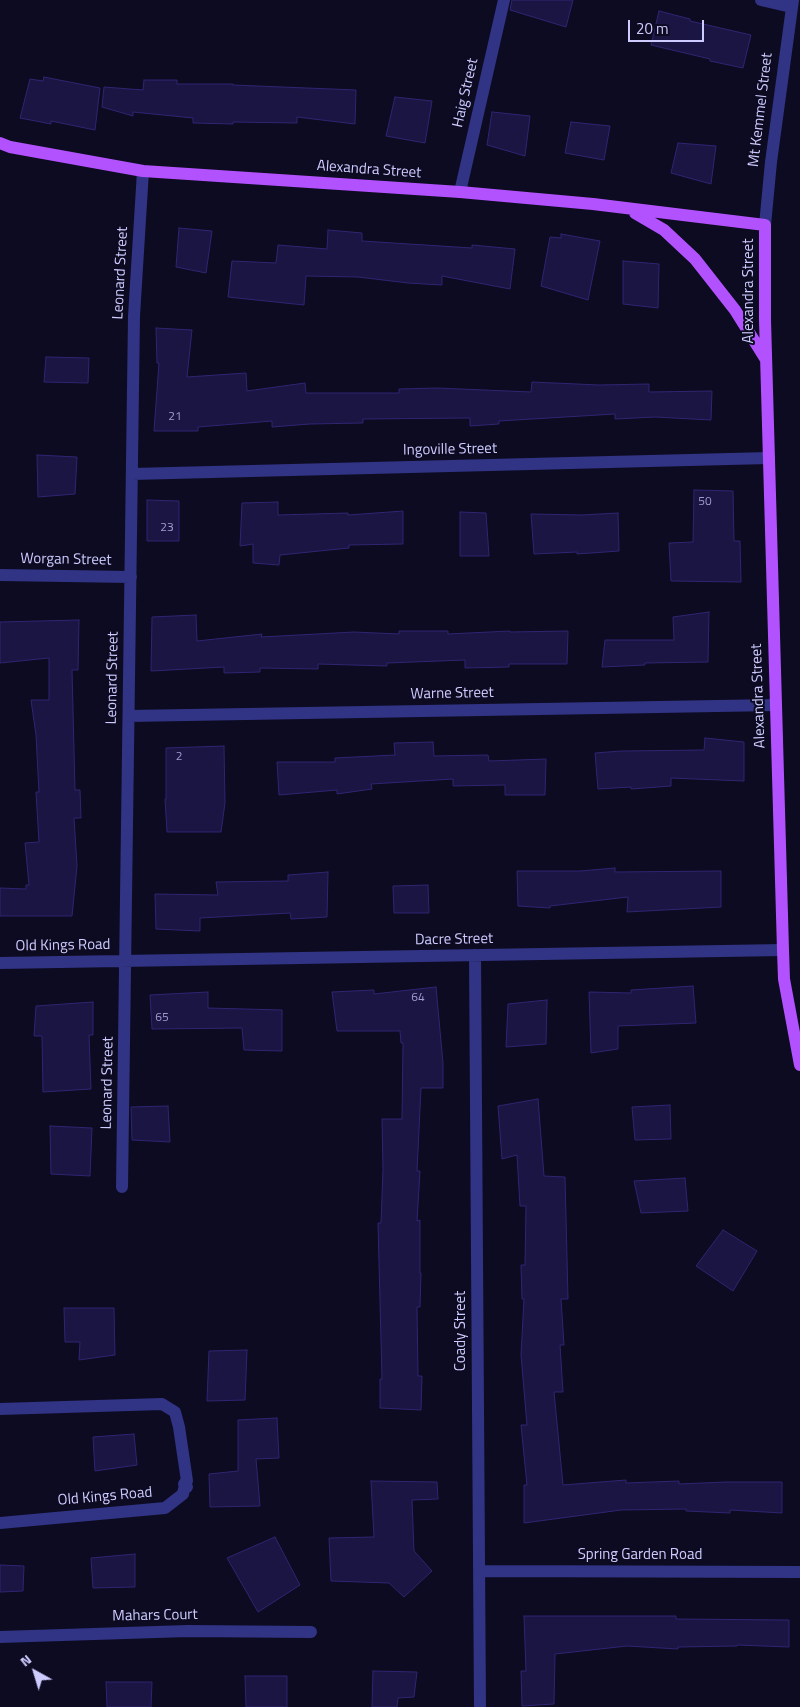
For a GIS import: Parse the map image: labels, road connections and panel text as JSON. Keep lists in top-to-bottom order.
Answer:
{
  "streets": {
    "main road": ["Alexandra Street"],
    "street": [
      "Haig Street",
      "Mt Kemmel Street",
      "Leonard Street",
      "Ingoville Street",
      "Worgan Street",
      "Warne Street",
      "Dacre Street",
      "Old Kings Road",
      "Coady Street",
      "Spring Garden Road",
      "Mahars Court"
    ]
  },
  "crossings": [
    ["Haig Street", "Alexandra Street"],
    ["Mt Kemmel Street", "Alexandra Street"],
    ["Alexandra Street", "Leonard Street"],
    ["Alexandra Street", "Ingoville Street"],
    ["Alexandra Street", "Warne Street"],
    ["Alexandra Street", "Dacre Street"],
    ["Leonard Street", "Ingoville Street"],
    ["Leonard Street", "Worgan Street"],
    ["Leonard Street", "Warne Street"],
    ["Leonard Street", "Dacre Street"],
    ["Leonard Street", "Old Kings Road"],
    ["Dacre Street", "Old Kings Road"],
    ["Dacre Street", "Coady Street"],
    ["Coady Street", "Spring Garden Road"]
  ],
  "house_numbers": [
    "21",
    "50",
    "23",
    "2",
    "64",
    "65"
  ],
  "scale_bar": "20 m",
  "north": "top left"
}
